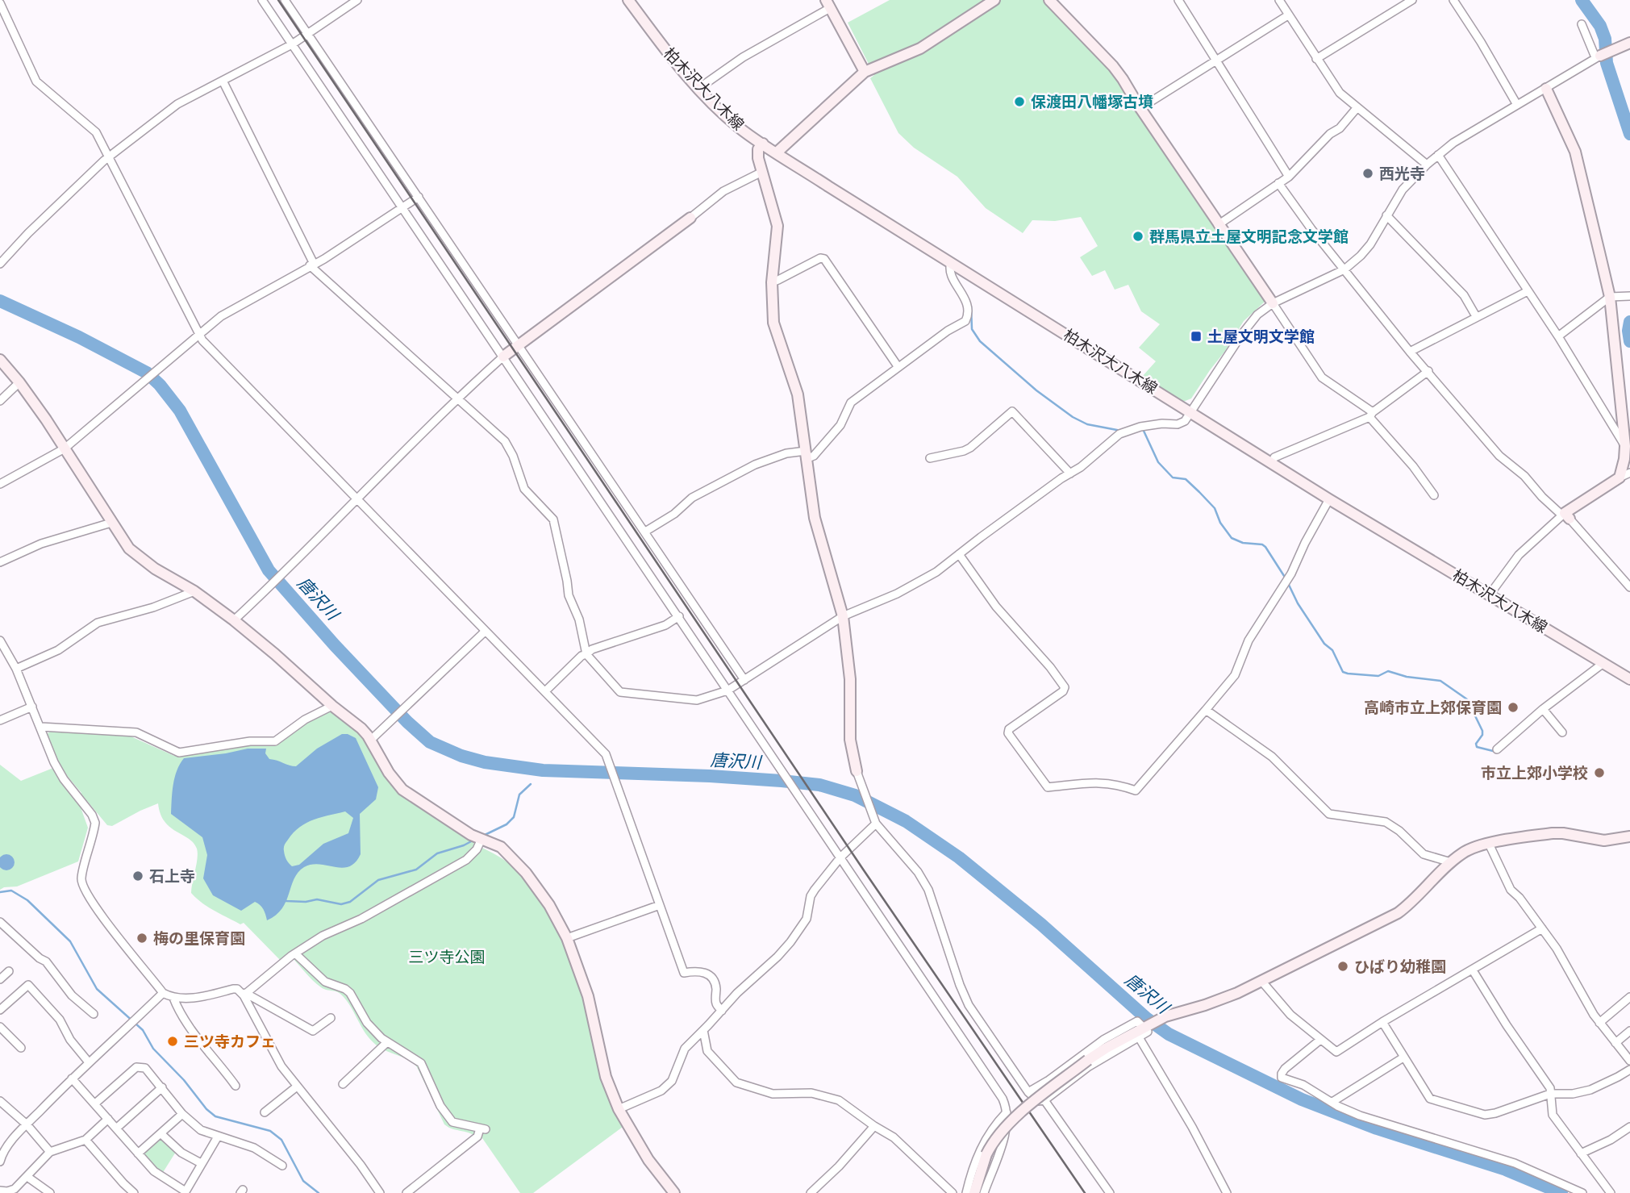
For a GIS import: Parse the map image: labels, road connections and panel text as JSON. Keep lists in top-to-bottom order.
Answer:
{
  "streets": {
    "street": ["柏木沢大八木線"]
  },
  "water": ["唐沢川"],
  "parks": ["三ツ寺公園"],
  "places": {
    "other": [
      "保渡田八幡塚古墳",
      "西光寺",
      "群馬県立土屋文明記念文学館",
      "高崎市立上郊保育園",
      "市立上郊小学校",
      "石上寺",
      "梅の里保育園",
      "ひばり幼稚園",
      "三ツ寺カフェ"
    ],
    "transit": ["土屋文明文学館"]
  }
}
